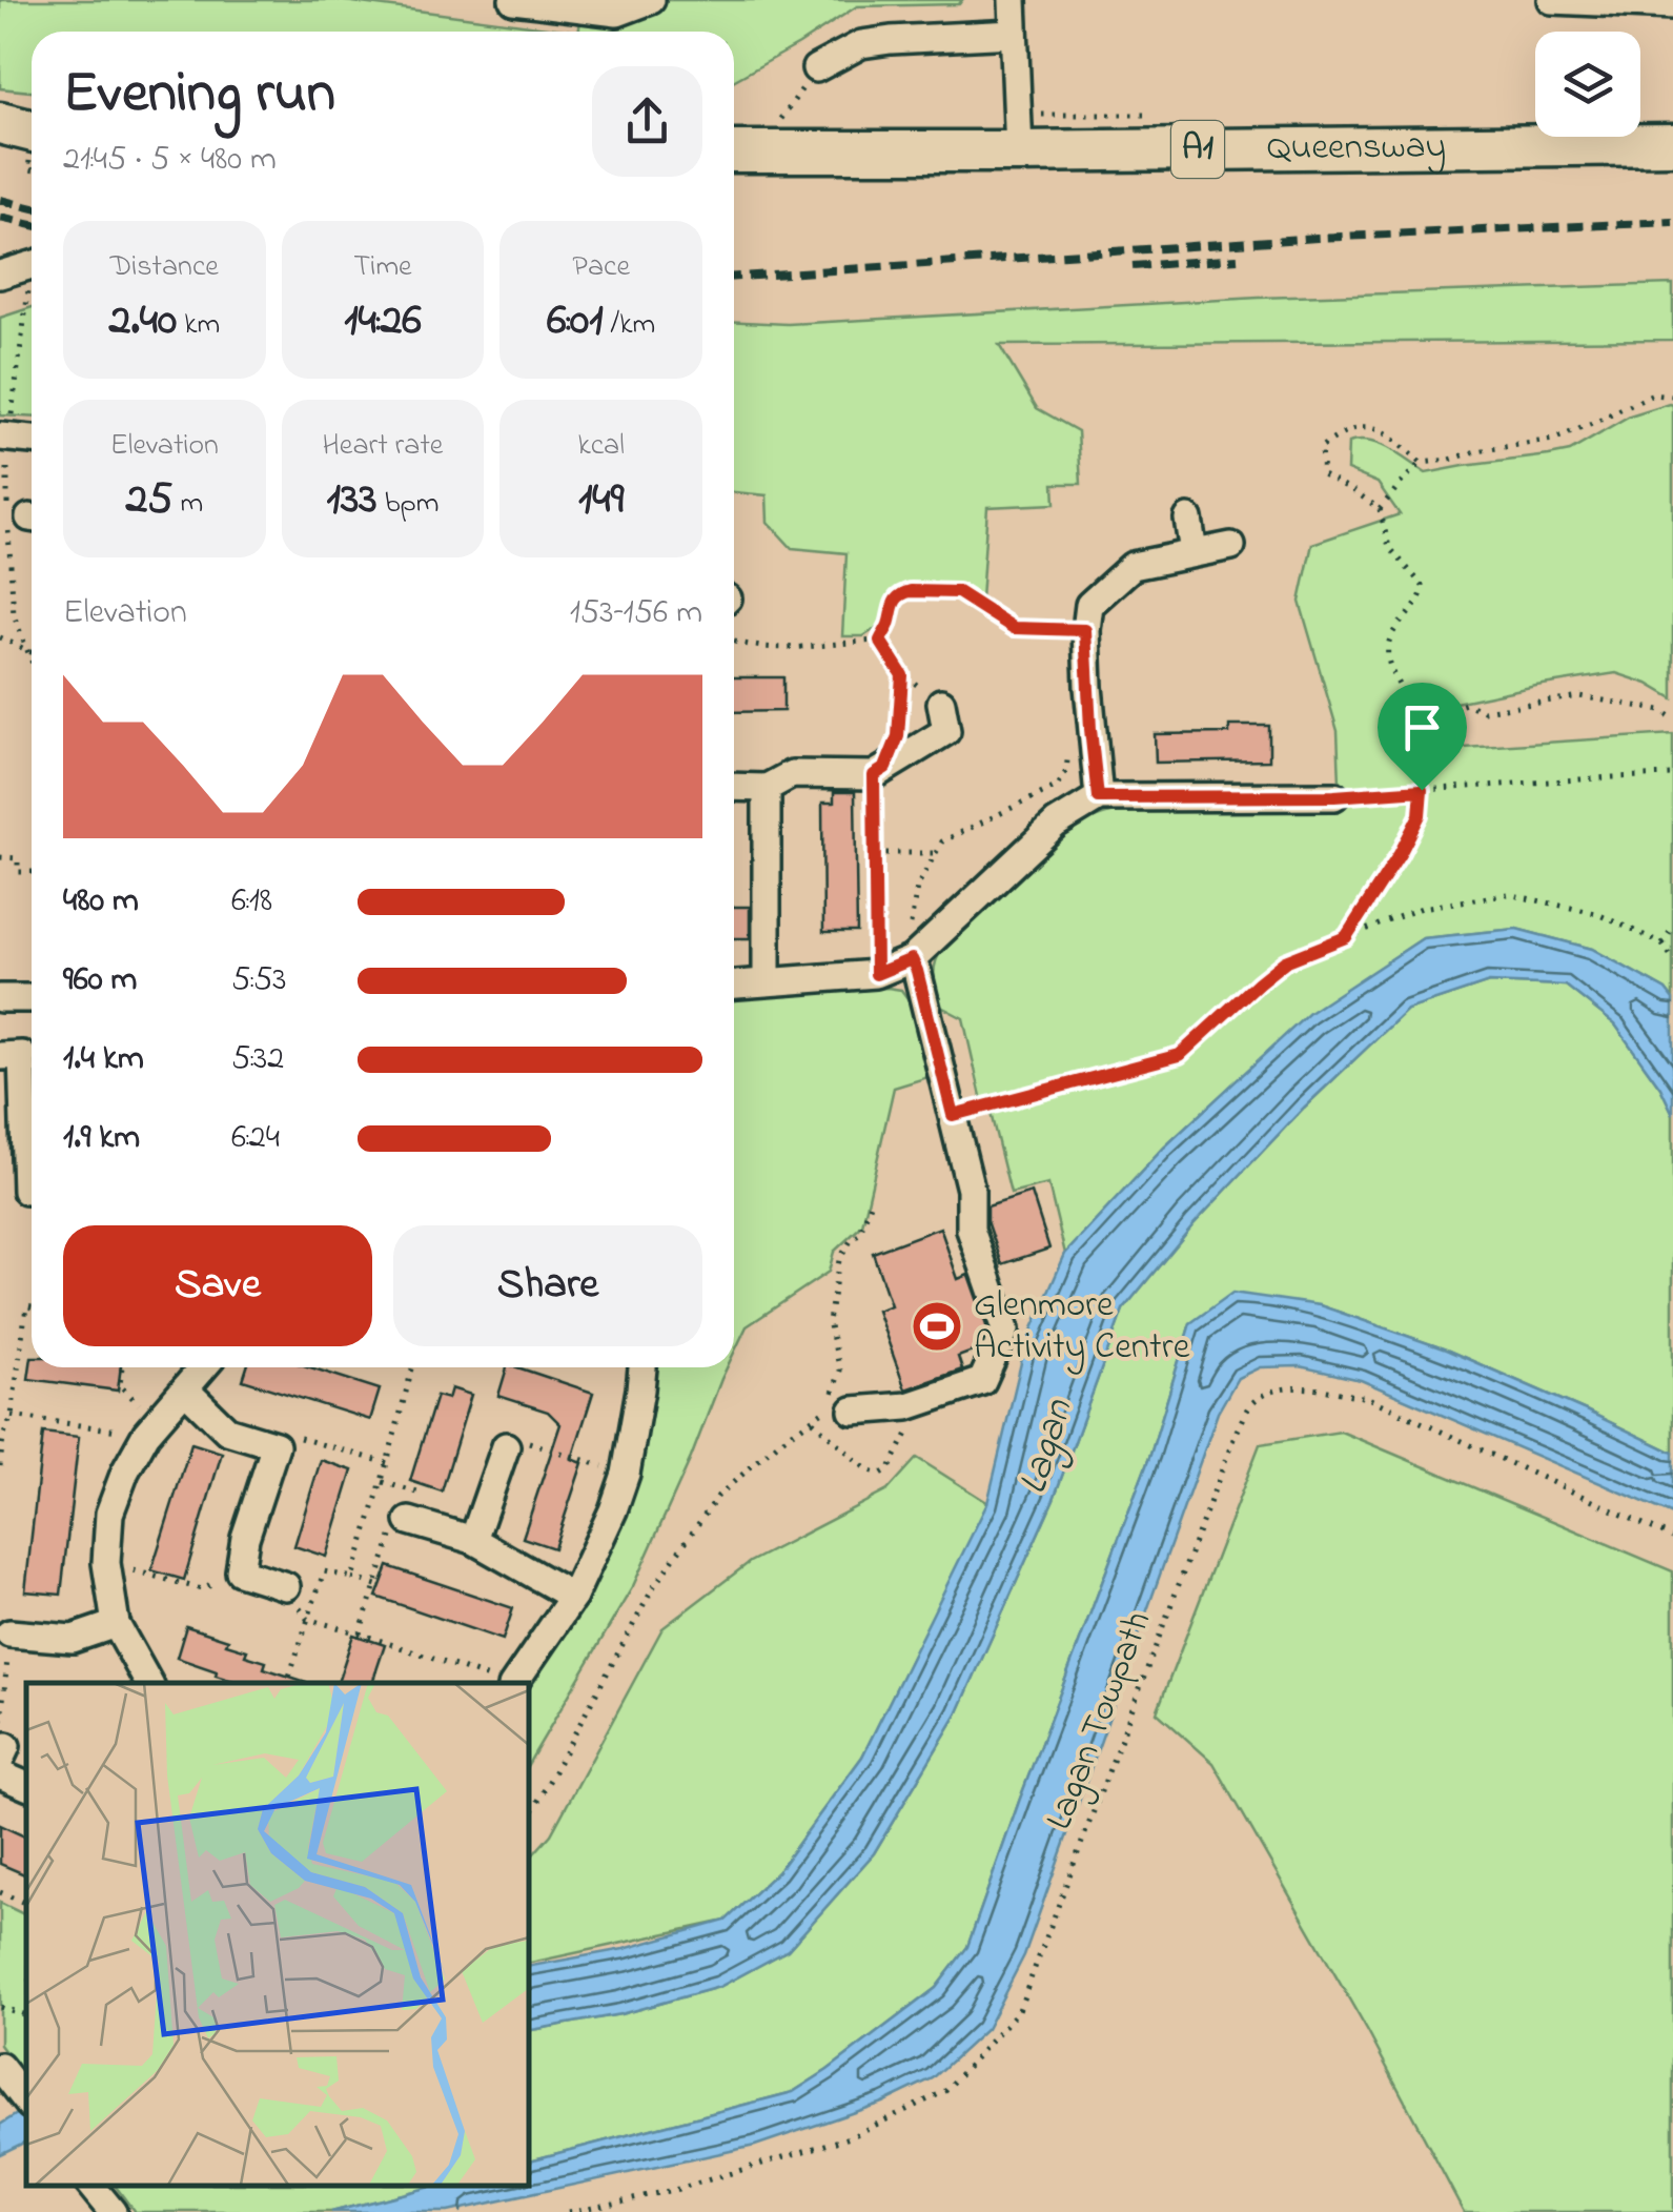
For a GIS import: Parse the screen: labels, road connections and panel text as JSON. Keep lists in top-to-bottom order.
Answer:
{
  "streets": {
    "highway": ["Queensway", "A1"],
    "path": ["Lagan Towpath"]
  },
  "water": ["Lagan"],
  "places": {
    "sports": ["Glenmore Activity Centre"]
  },
  "page": {
    "heading": ["Evening run", "21:45 · 5 × 480 m"],
    "stats": [
      ["Distance", "2.40 km"],
      ["Time", "14:26"],
      ["Pace", "6:01 /km"],
      ["Elevation", "25 m"],
      ["Heart rate", "133 bpm"],
      ["kcal", "149"]
    ],
    "chart": ["Elevation", "153–156 m"],
    "list": [
      {
        "name": "480 m",
        "note": "6:18"
      },
      {
        "name": "960 m",
        "note": "5:53"
      },
      {
        "name": "1.4 km",
        "note": "5:32"
      },
      {
        "name": "1.9 km",
        "note": "6:24"
      }
    ],
    "buttons": ["Save", "Share"]
  }
}
